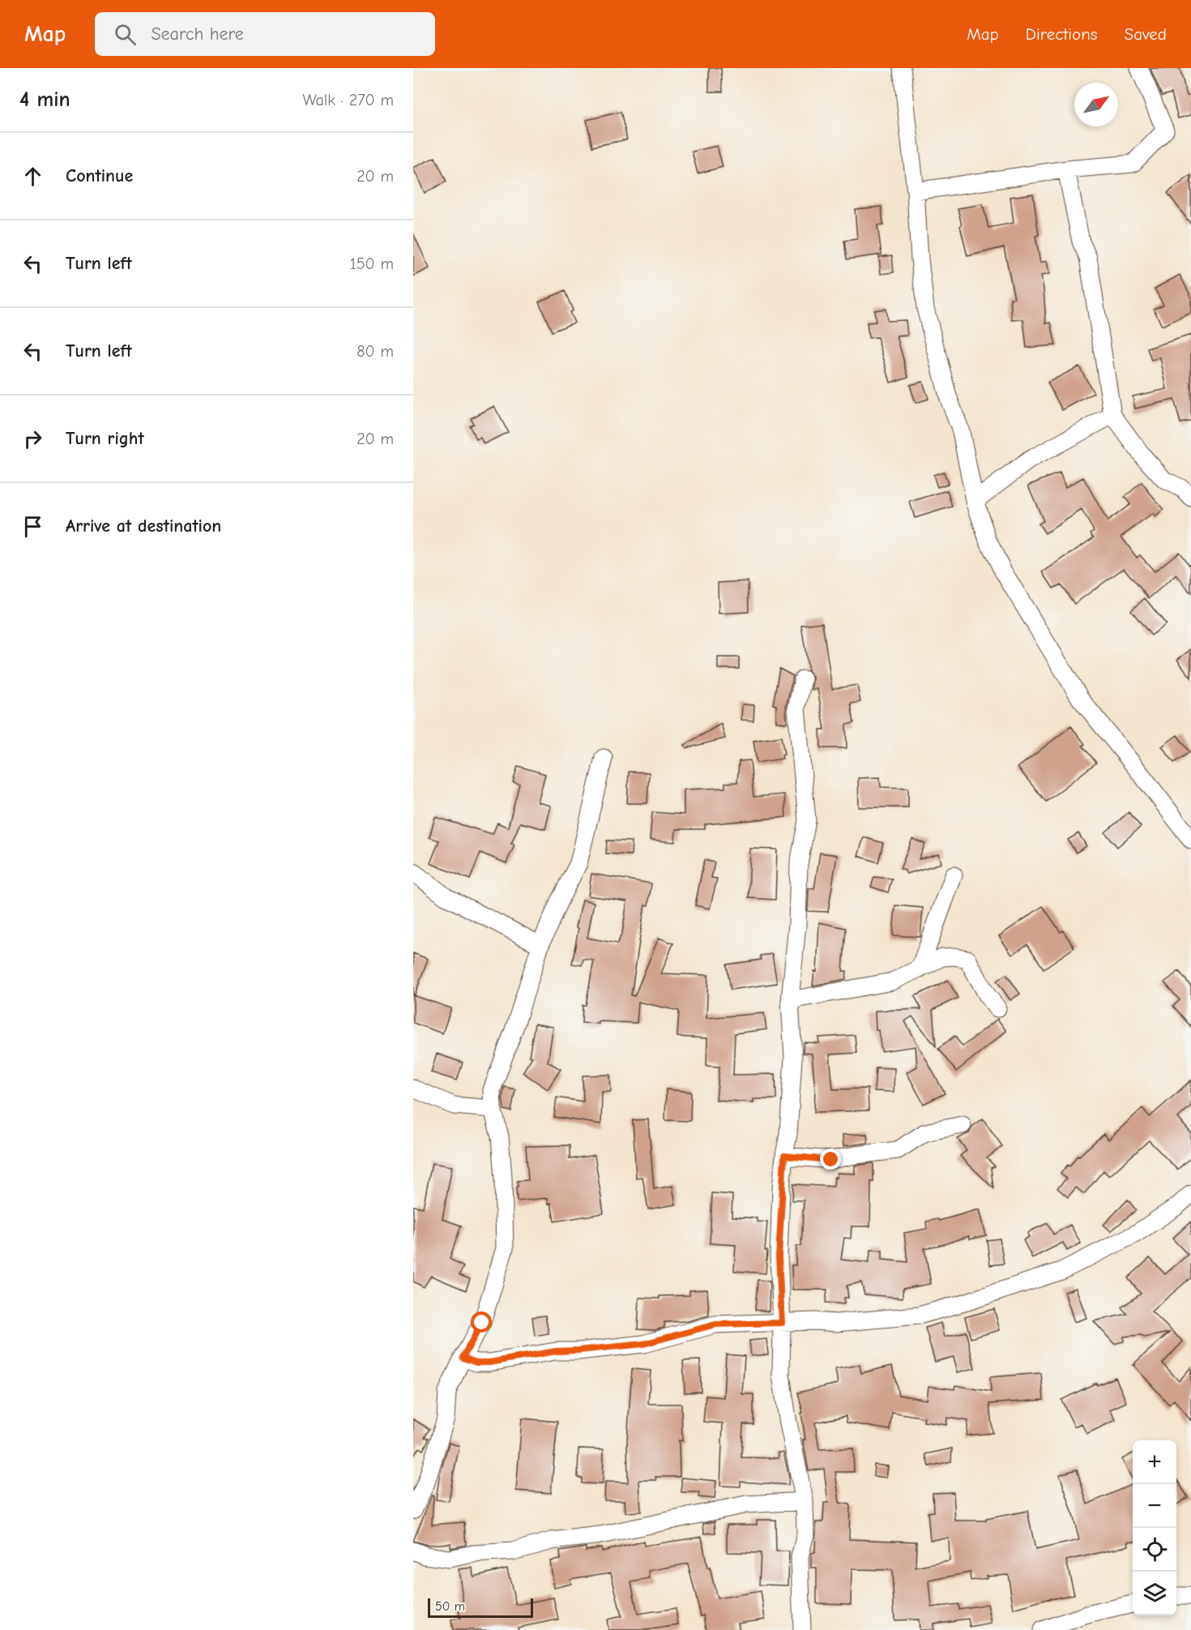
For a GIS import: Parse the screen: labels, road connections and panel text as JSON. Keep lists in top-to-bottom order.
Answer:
{
  "scale_bar": "50 m",
  "north": "top right",
  "page": {
    "header": "Map",
    "search": "Search here",
    "nav": ["Map", "Directions", "Saved"],
    "heading": ["4 min", "Walk · 270 m"],
    "list": [
      ["Continue", "20 m"],
      ["Turn left", "150 m"],
      ["Turn left", "80 m"],
      ["Turn right", "20 m"],
      "Arrive at destination"
    ],
    "map_buttons": ["+", "−"],
    "scale": "50 m"
  }
}
